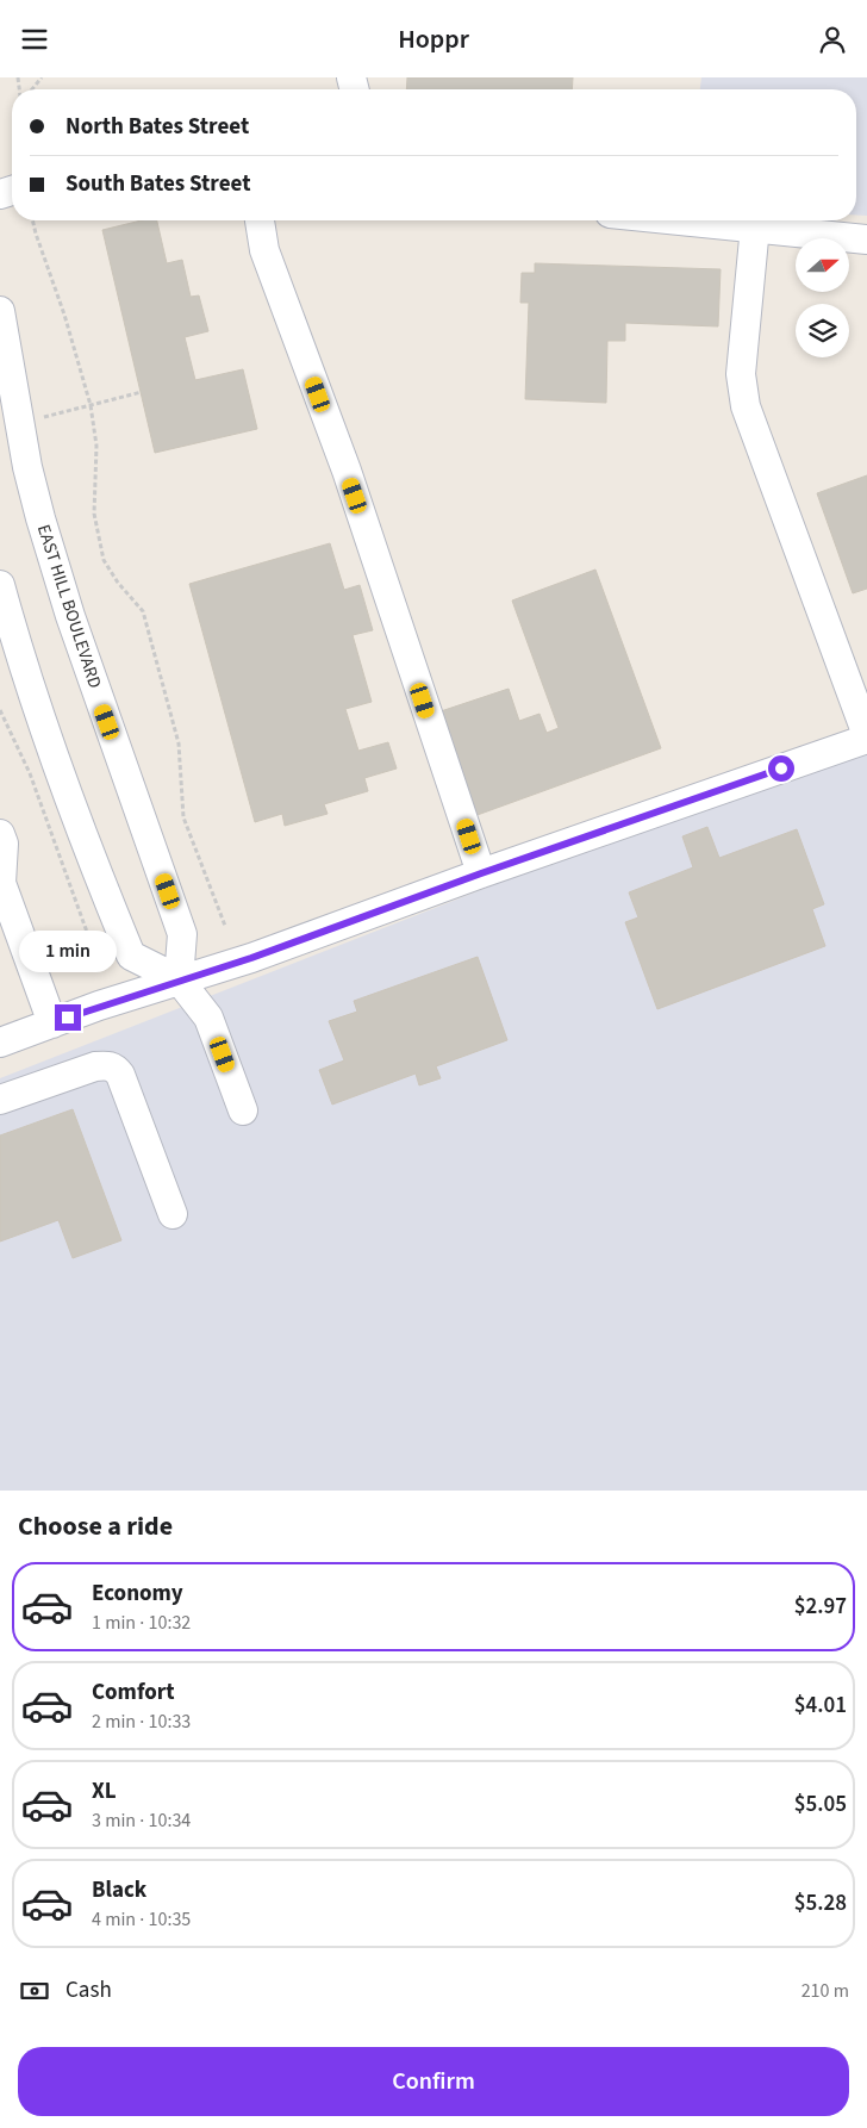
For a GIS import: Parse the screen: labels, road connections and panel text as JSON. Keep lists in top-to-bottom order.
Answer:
{
  "streets": {
    "street": ["EAST HILL BOULEVARD"]
  },
  "north": "right",
  "page": {
    "header": "Hoppr",
    "banner": ["North Bates Street", "South Bates Street"],
    "bubble": "1 min",
    "heading": "Choose a ride",
    "list": [
      {
        "name": "Economy",
        "note": "1 min · 10:32",
        "value": "$2.97"
      },
      {
        "name": "Comfort",
        "note": "2 min · 10:33",
        "value": "$4.01"
      },
      {
        "name": "XL",
        "note": "3 min · 10:34",
        "value": "$5.05"
      },
      {
        "name": "Black",
        "note": "4 min · 10:35",
        "value": "$5.28"
      }
    ],
    "pay": ["Cash", "210 m"],
    "buttons": "Confirm"
  }
}
